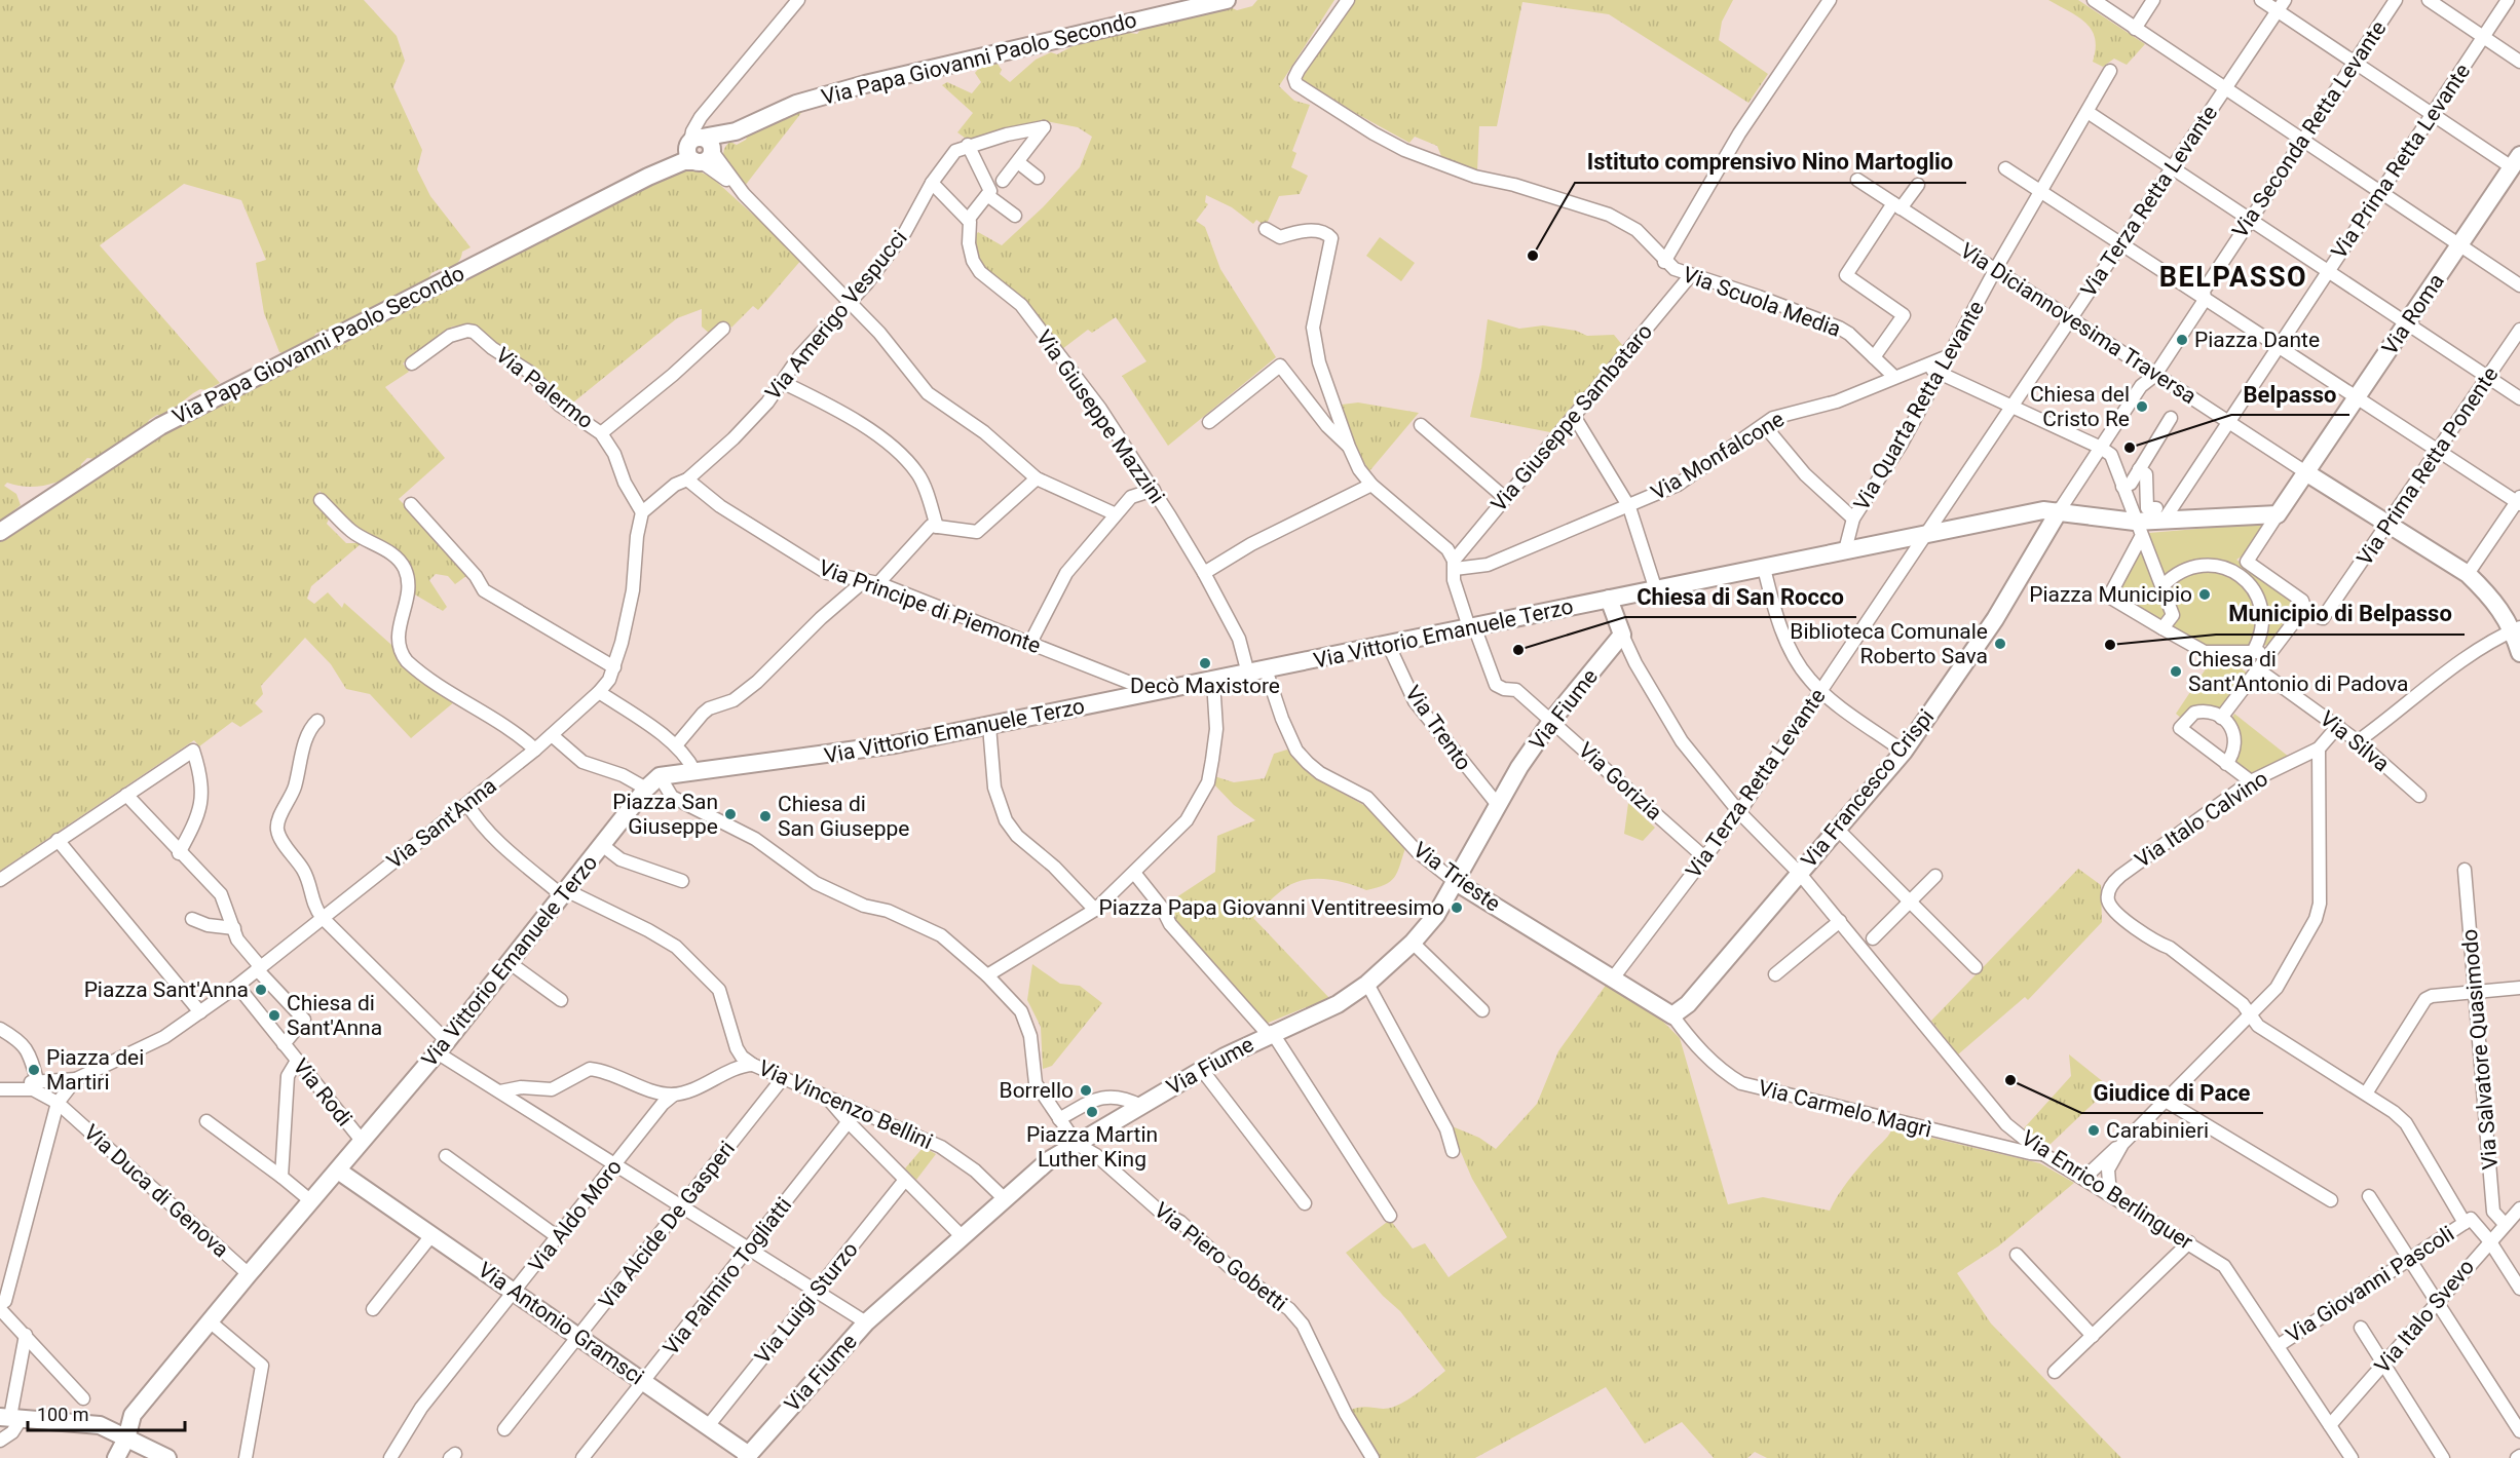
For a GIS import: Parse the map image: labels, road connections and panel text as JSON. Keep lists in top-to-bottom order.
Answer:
{
  "streets": {
    "street": [
      "Via Papa Giovanni Paolo Secondo",
      "Via Seconda Retta Levante",
      "Via Prima Retta Levante",
      "Via Terza Retta Levante",
      "Via Scuola Media",
      "Via Roma",
      "Via Amerigo Vespucci",
      "Via Diciannovesima Traversa",
      "Via Palermo",
      "Via Quarta Retta Levante",
      "Via Giuseppe Mazzini",
      "Via Giuseppe Sambataro",
      "Via Monfalcone",
      "Via Prima Retta Ponente",
      "Via Principe di Piemonte",
      "Via Vittorio Emanuele Terzo",
      "Via Fiume",
      "Via Trento",
      "Via Silva",
      "Via Gorizia",
      "Via Francesco Crispi",
      "Via Italo Calvino",
      "Via Sant'Anna",
      "Via Trieste",
      "Via Salvatore Quasimodo",
      "Via Rodi",
      "Via Vincenzo Bellini",
      "Via Carmelo Magrì",
      "Via Enrico Berlinguer",
      "Via Duca di Genova",
      "Via Aldo Moro",
      "Via Alcide De Gasperi",
      "Via Piero Gobetti",
      "Via Palmiro Togliatti",
      "Via Giovanni Pascoli",
      "Via Luigi Sturzo",
      "Via Italo Svevo",
      "Via Antonio Gramsci"
    ]
  },
  "crossings": [
    ["Via Seconda Retta Levante", "Via Diciannovesima Traversa"],
    ["Via Prima Retta Levante", "Via Diciannovesima Traversa"],
    ["Via Prima Retta Levante", "Via Vittorio Emanuele Terzo"],
    ["Via Terza Retta Levante", "Via Diciannovesima Traversa"],
    ["Via Terza Retta Levante", "Via Vittorio Emanuele Terzo"],
    ["Via Terza Retta Levante", "Via Gorizia"],
    ["Via Terza Retta Levante", "Via Trieste"],
    ["Via Terza Retta Levante", "Via Enrico Berlinguer"],
    ["Via Scuola Media", "Via Giuseppe Sambataro"],
    ["Via Scuola Media", "Via Monfalcone"],
    ["Via Roma", "Via Diciannovesima Traversa"],
    ["Via Roma", "Via Vittorio Emanuele Terzo"],
    ["Via Amerigo Vespucci", "Via Principe di Piemonte"],
    ["Via Diciannovesima Traversa", "Via Quarta Retta Levante"],
    ["Via Diciannovesima Traversa", "Via Prima Retta Ponente"],
    ["Via Palermo", "Via Sant'Anna"],
    ["Via Quarta Retta Levante", "Via Monfalcone"],
    ["Via Quarta Retta Levante", "Via Vittorio Emanuele Terzo"],
    ["Via Giuseppe Mazzini", "Via Vittorio Emanuele Terzo"],
    ["Via Giuseppe Sambataro", "Via Monfalcone"],
    ["Via Giuseppe Sambataro", "Via Gorizia"],
    ["Via Monfalcone", "Via Gorizia"],
    ["Via Principe di Piemonte", "Via Vittorio Emanuele Terzo"],
    ["Via Vittorio Emanuele Terzo", "Via Trento"],
    ["Via Vittorio Emanuele Terzo", "Via Gorizia"],
    ["Via Vittorio Emanuele Terzo", "Via Francesco Crispi"],
    ["Via Vittorio Emanuele Terzo", "Via Trieste"],
    ["Via Vittorio Emanuele Terzo", "Via Rodi"],
    ["Via Vittorio Emanuele Terzo", "Via Vincenzo Bellini"],
    ["Via Vittorio Emanuele Terzo", "Via Duca di Genova"],
    ["Via Vittorio Emanuele Terzo", "Via Antonio Gramsci"],
    ["Via Fiume", "Via Trento"],
    ["Via Fiume", "Via Gorizia"],
    ["Via Fiume", "Via Trieste"],
    ["Via Fiume", "Via Vincenzo Bellini"],
    ["Via Fiume", "Via Enrico Berlinguer"],
    ["Via Fiume", "Via Piero Gobetti"],
    ["Via Fiume", "Via Antonio Gramsci"],
    ["Via Silva", "Via Italo Calvino"],
    ["Via Francesco Crispi", "Via Trieste"],
    ["Via Francesco Crispi", "Via Carmelo Magrì"],
    ["Via Francesco Crispi", "Via Enrico Berlinguer"],
    ["Via Sant'Anna", "Via Rodi"],
    ["Via Sant'Anna", "Via Vincenzo Bellini"],
    ["Via Trieste", "Via Carmelo Magrì"],
    ["Via Salvatore Quasimodo", "Via Italo Svevo"],
    ["Via Vincenzo Bellini", "Via Alcide De Gasperi"],
    ["Via Vincenzo Bellini", "Via Palmiro Togliatti"],
    ["Via Carmelo Magrì", "Via Enrico Berlinguer"],
    ["Via Enrico Berlinguer", "Via Giovanni Pascoli"],
    ["Via Enrico Berlinguer", "Via Italo Svevo"],
    ["Via Aldo Moro", "Via Antonio Gramsci"],
    ["Via Alcide De Gasperi", "Via Antonio Gramsci"],
    ["Via Palmiro Togliatti", "Via Antonio Gramsci"],
    ["Via Giovanni Pascoli", "Via Italo Svevo"],
    ["Via Luigi Sturzo", "Via Antonio Gramsci"]
  ],
  "districts": ["BELPASSO"],
  "places": [
    "Istituto comprensivo Nino Martoglio",
    "Piazza Dante",
    "Chiesa del Cristo Re",
    "Belpasso",
    "Piazza Municipio",
    "Biblioteca Comunale Roberto Sava",
    "Municipio di Belpasso",
    "Chiesa di San Rocco",
    "Decò Maxistore",
    "Chiesa di Sant'Antonio di Padova",
    "Piazza San Giuseppe",
    "Chiesa di San Giuseppe",
    "Piazza Papa Giovanni Ventitreesimo",
    "Piazza Sant'Anna",
    "Chiesa di Sant'Anna",
    "Piazza dei Martiri",
    "Giudice di Pace",
    "Borrello",
    "Piazza Martin Luther King",
    "Carabinieri"
  ],
  "scale_bar": "100 m"
}
